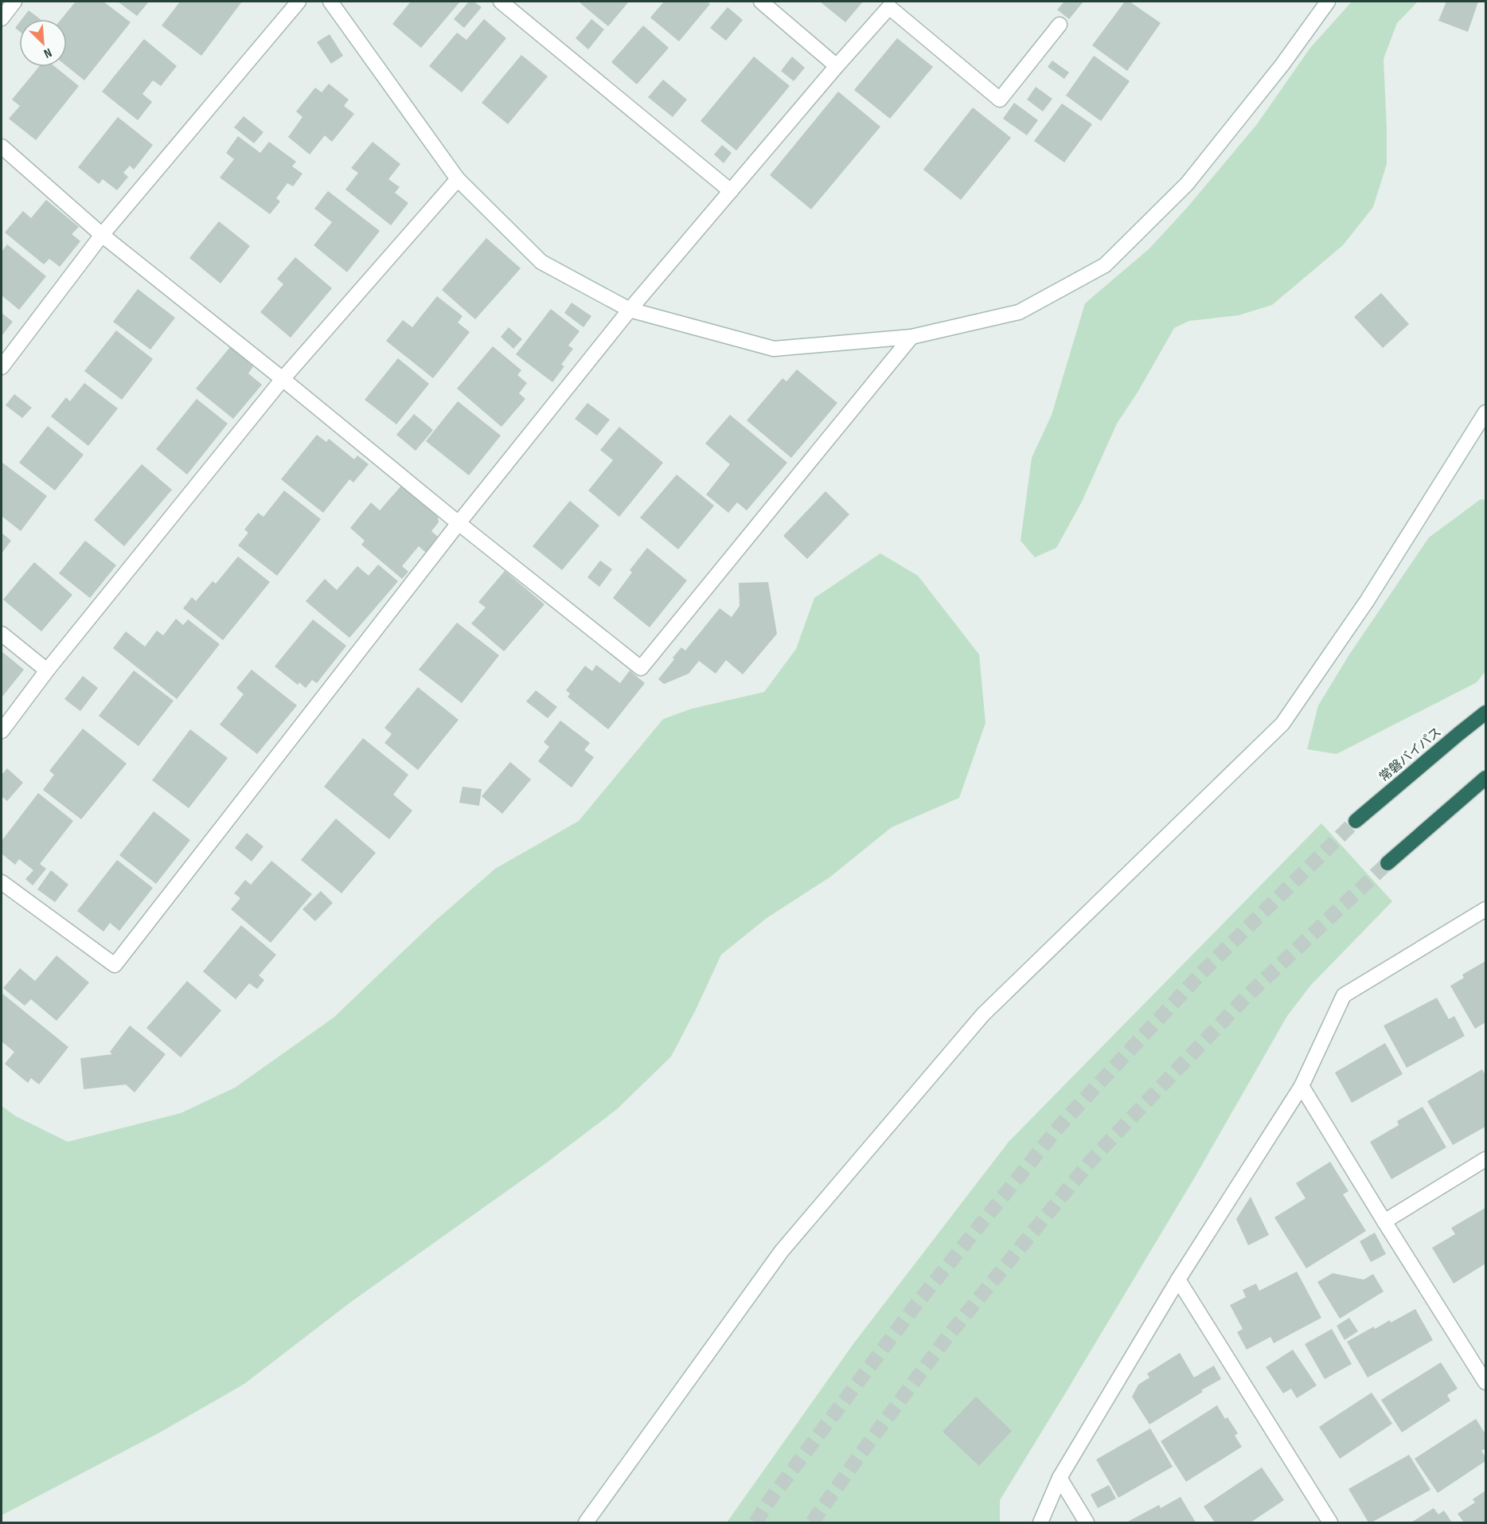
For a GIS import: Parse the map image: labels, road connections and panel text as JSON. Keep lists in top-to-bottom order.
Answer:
{
  "streets": {
    "highway": ["常磐バイパス"]
  },
  "north": "bottom right"
}
